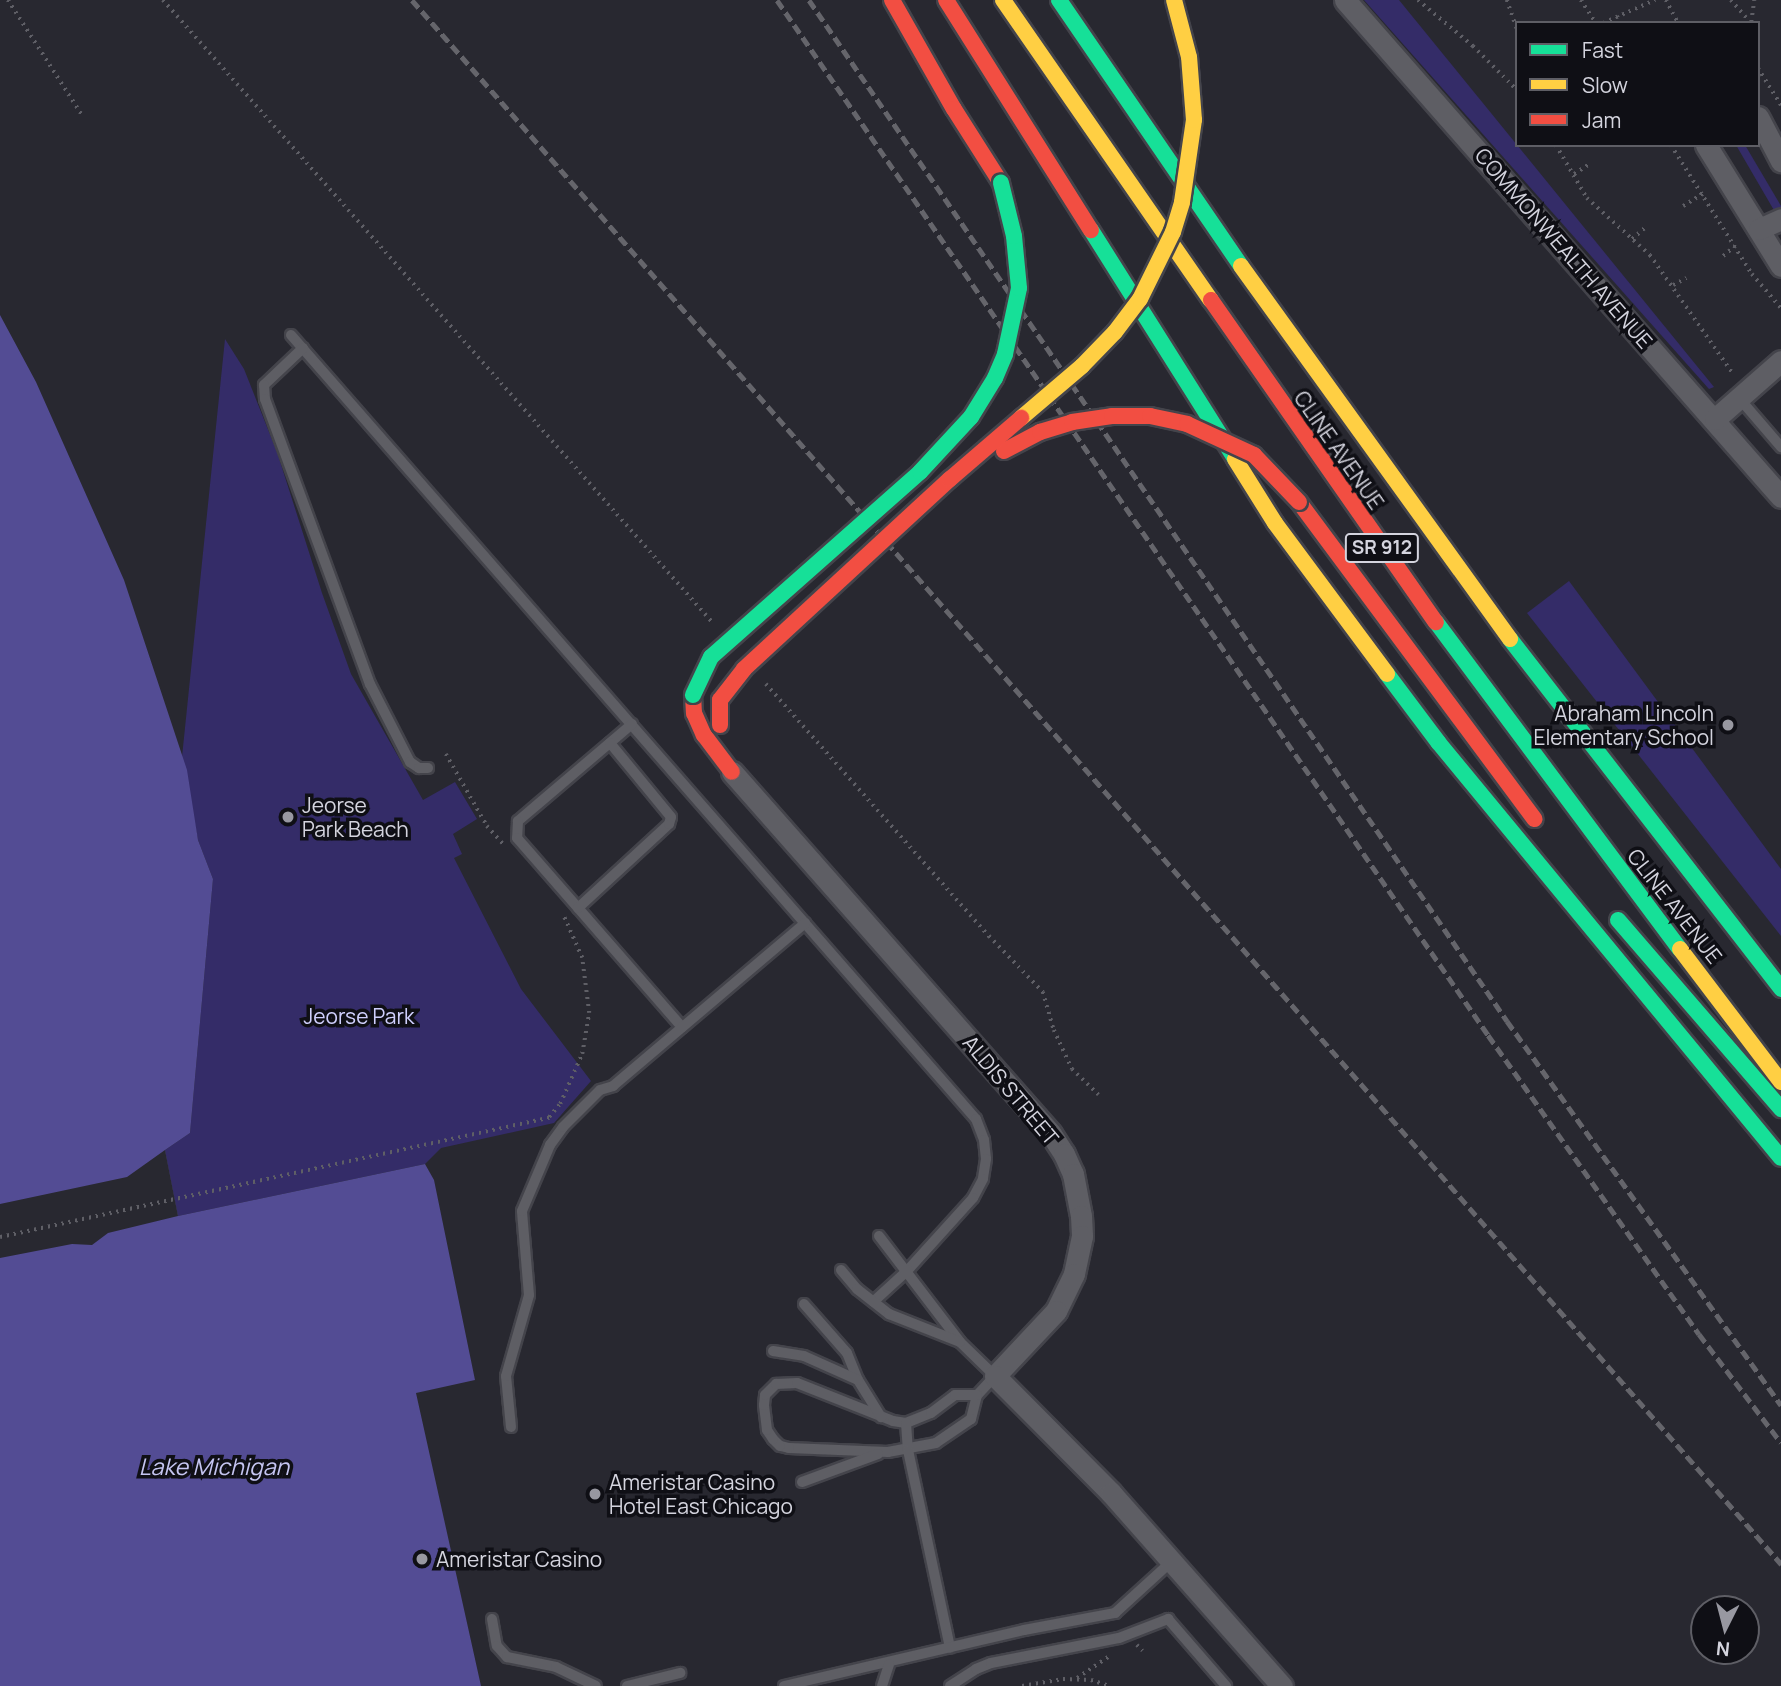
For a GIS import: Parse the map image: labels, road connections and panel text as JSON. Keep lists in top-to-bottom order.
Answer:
{
  "streets": {
    "highway": ["CLINE AVENUE", "SR 912"],
    "street": ["COMMONWEALTH AVENUE", "ALDIS STREET"]
  },
  "water": ["Lake Michigan"],
  "parks": ["Jeorse Park"],
  "places": [
    "Abraham Lincoln Elementary School",
    "Jeorse Park Beach",
    "Ameristar Casino Hotel East Chicago",
    "Ameristar Casino"
  ],
  "legend": ["Fast", "Slow", "Jam"],
  "north": "bottom"
}
